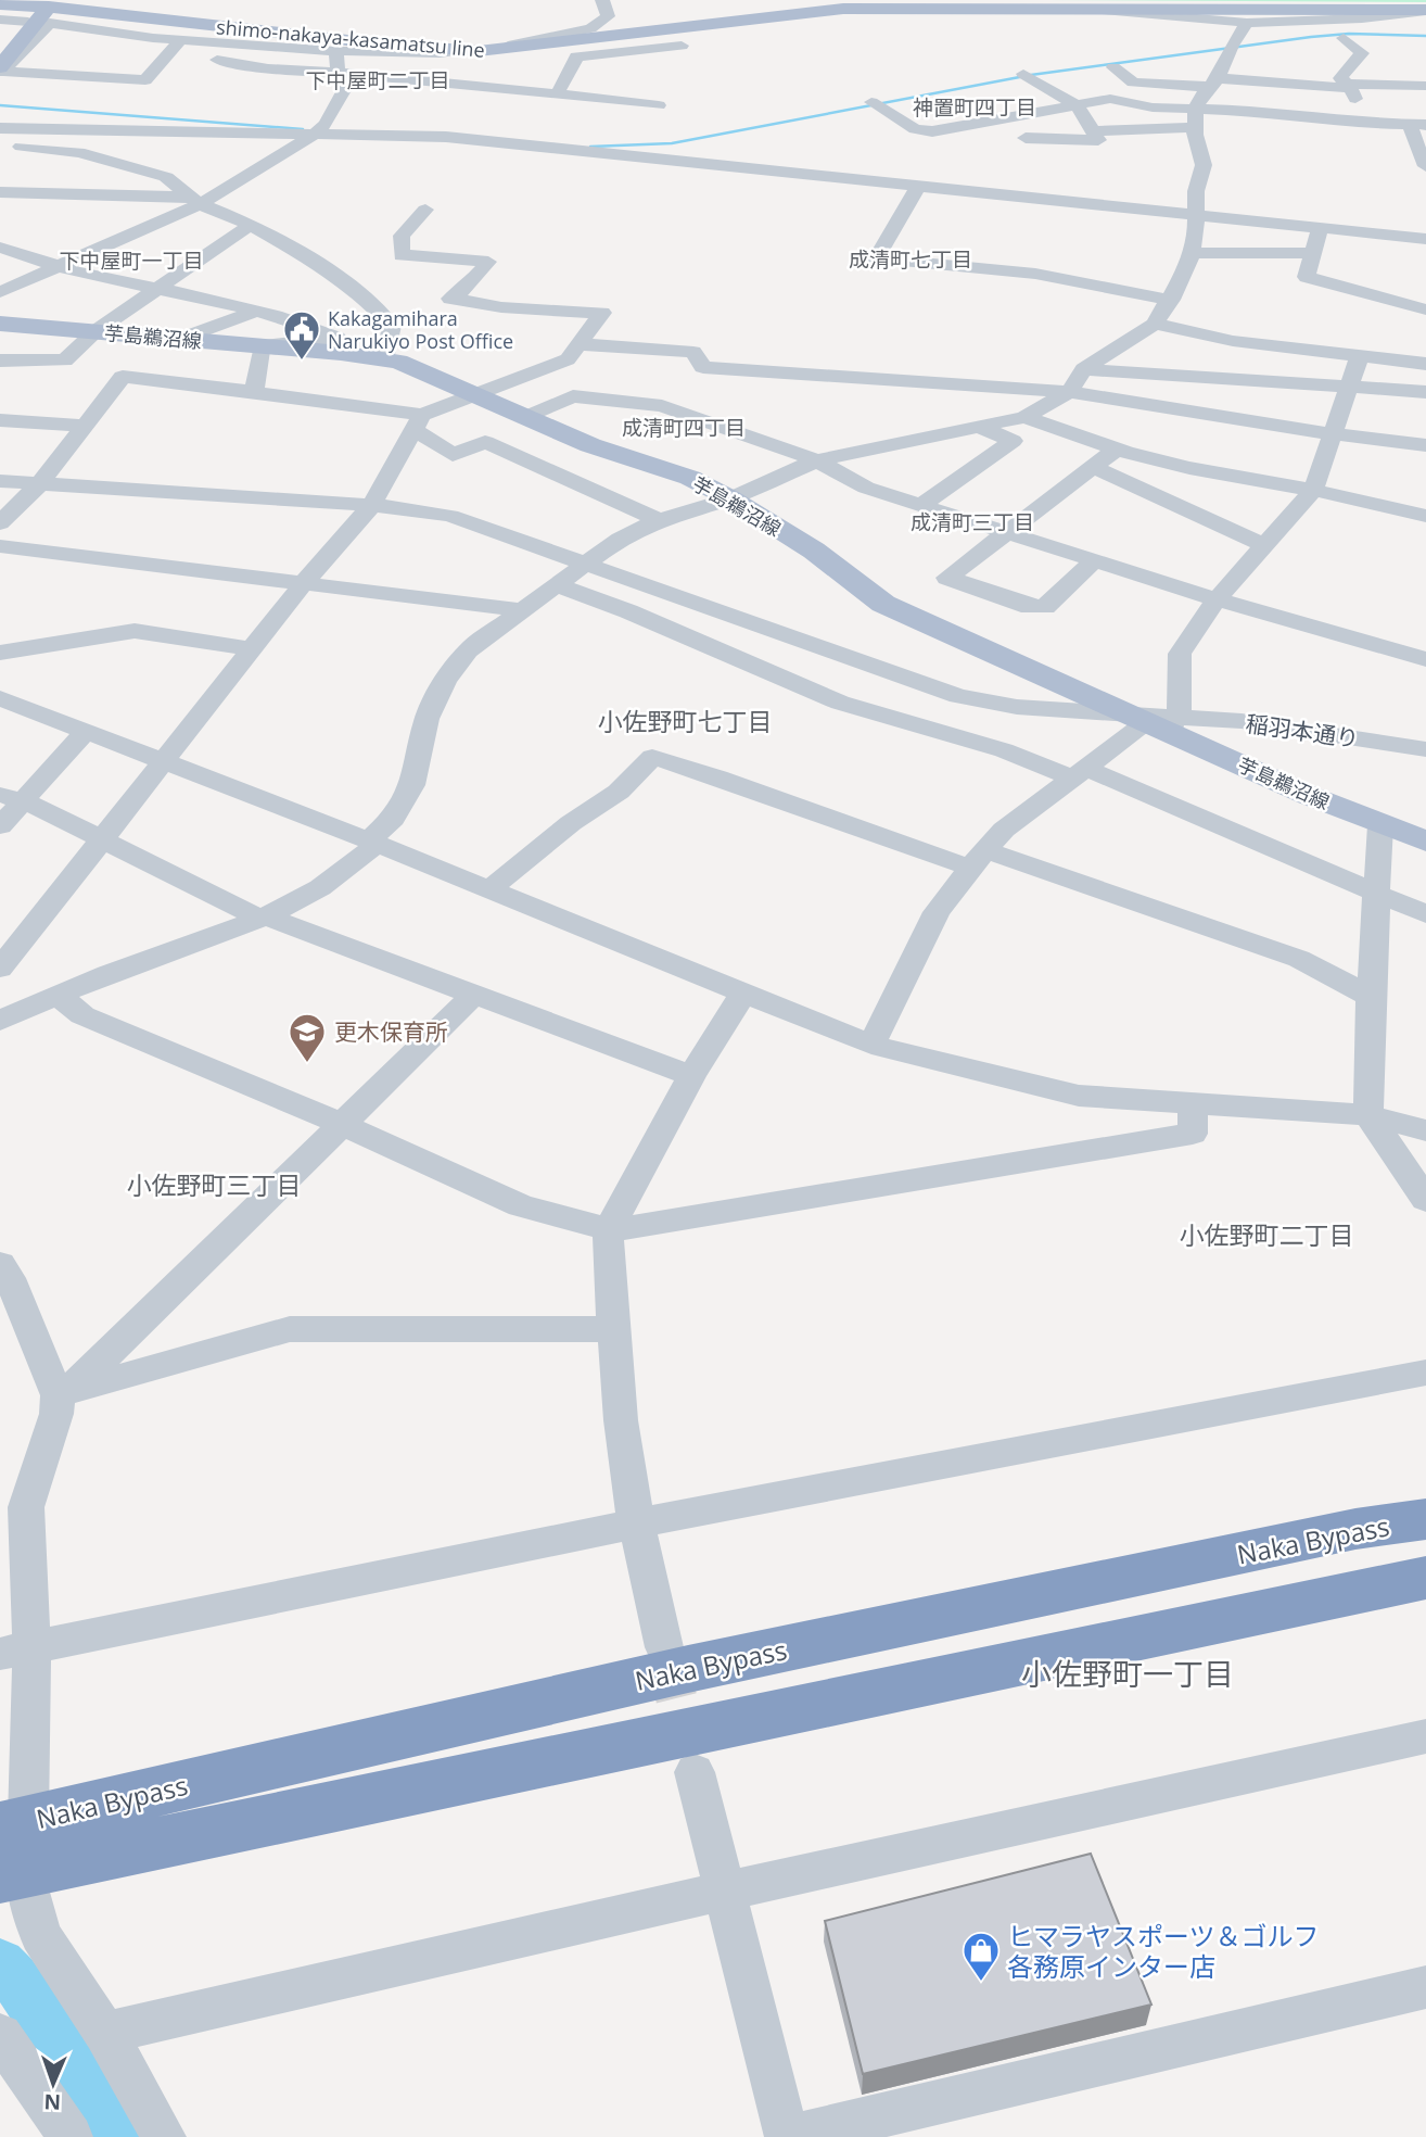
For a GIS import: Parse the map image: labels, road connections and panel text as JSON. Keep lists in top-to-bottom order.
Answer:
{
  "streets": {
    "highway": ["Naka Bypass"],
    "main road": ["shimo-nakaya-kasamatsu line", "芋島鵜沼線"],
    "street": ["稲羽本通り"]
  },
  "crossings": [
    ["芋島鵜沼線", "稲羽本通り"]
  ],
  "districts": [
    "下中屋町二丁目",
    "神置町四丁目",
    "成清町七丁目",
    "下中屋町一丁目",
    "成清町四丁目",
    "成清町三丁目",
    "小佐野町七丁目",
    "小佐野町三丁目",
    "小佐野町二丁目",
    "小佐野町一丁目"
  ],
  "places": {
    "public building": ["Kakagamihara Narukiyo Post Office"],
    "school or university": ["更木保育所"],
    "shop": ["ヒマラヤスポーツ＆ゴルフ 各務原インター店"]
  },
  "north": "bottom"
}
